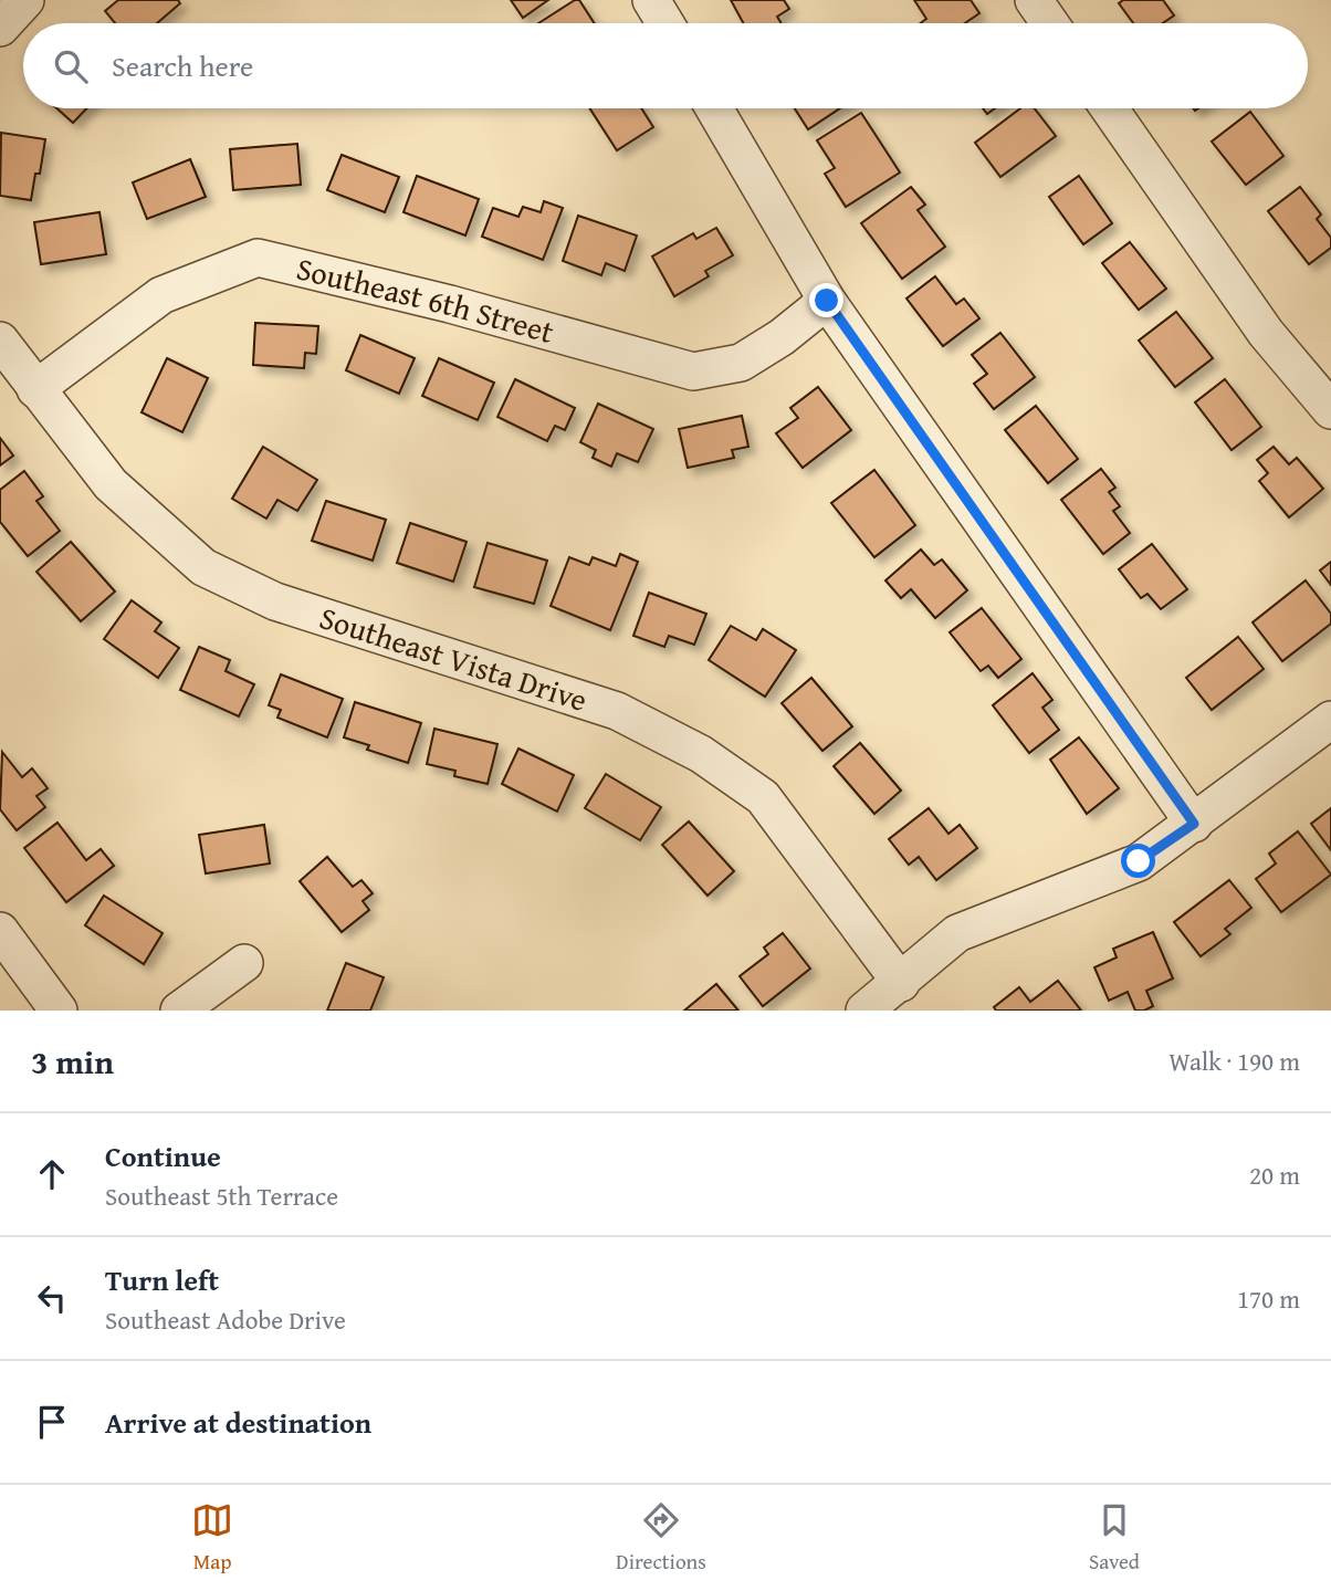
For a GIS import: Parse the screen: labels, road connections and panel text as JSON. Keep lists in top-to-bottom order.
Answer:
{
  "streets": {
    "street": ["Southeast 6th Street", "Southeast Vista Drive"]
  },
  "crossings": [
    ["Southeast 6th Street", "Southeast Vista Drive"]
  ],
  "page": {
    "search": "Search here",
    "heading": ["3 min", "Walk · 190 m"],
    "list": [
      ["Continue", "Southeast 5th Terrace", "20 m"],
      ["Turn left", "Southeast Adobe Drive", "170 m"],
      "Arrive at destination"
    ],
    "nav": ["Map", "Directions", "Saved"]
  }
}
